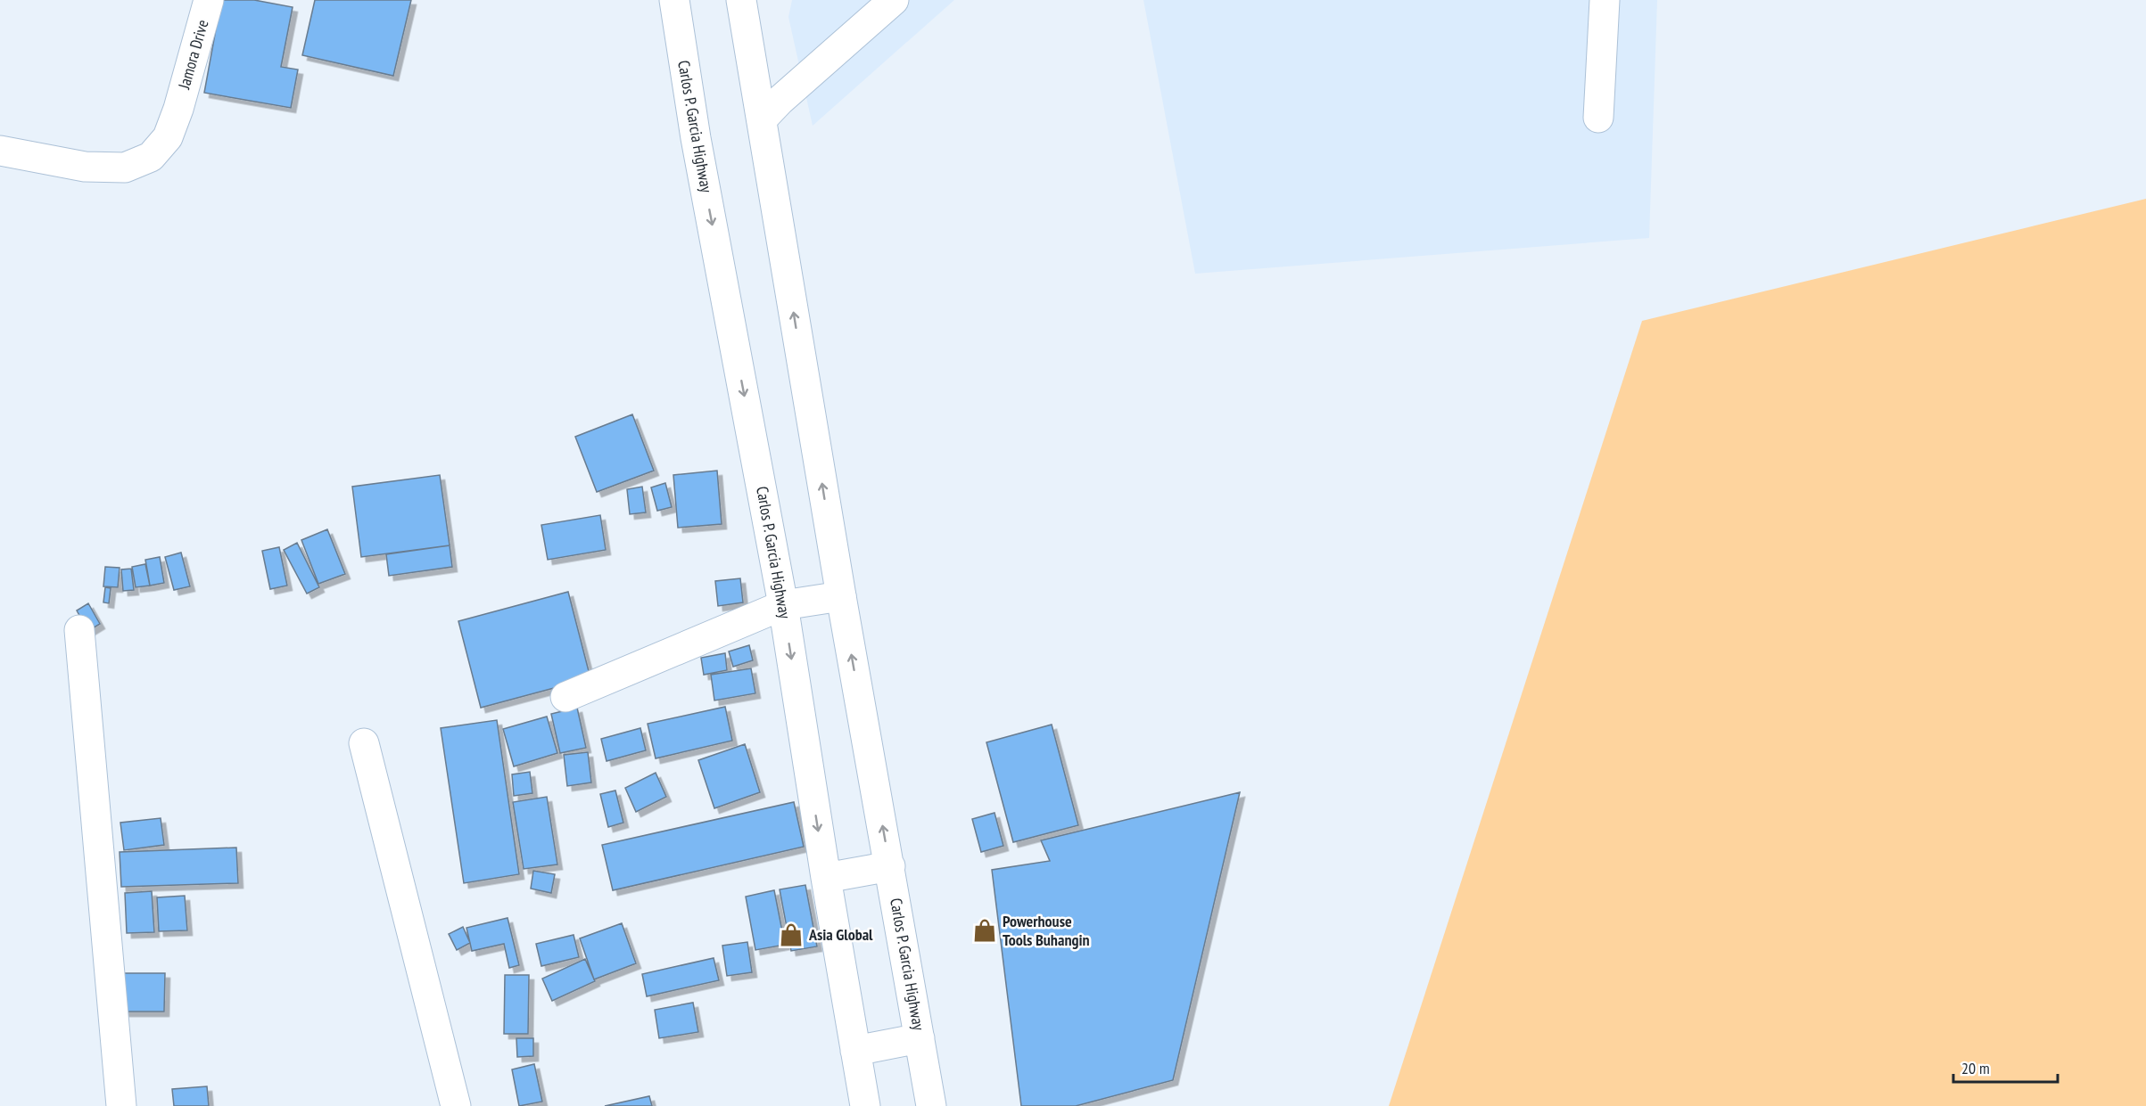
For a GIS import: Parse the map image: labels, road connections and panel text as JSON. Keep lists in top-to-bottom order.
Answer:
{
  "streets": {
    "main road": ["Jamora Drive", "Carlos P. Garcia Highway"]
  },
  "places": {
    "shop": ["Powerhouse Tools Buhangin", "Asia Global"]
  },
  "scale_bar": "20 m"
}
